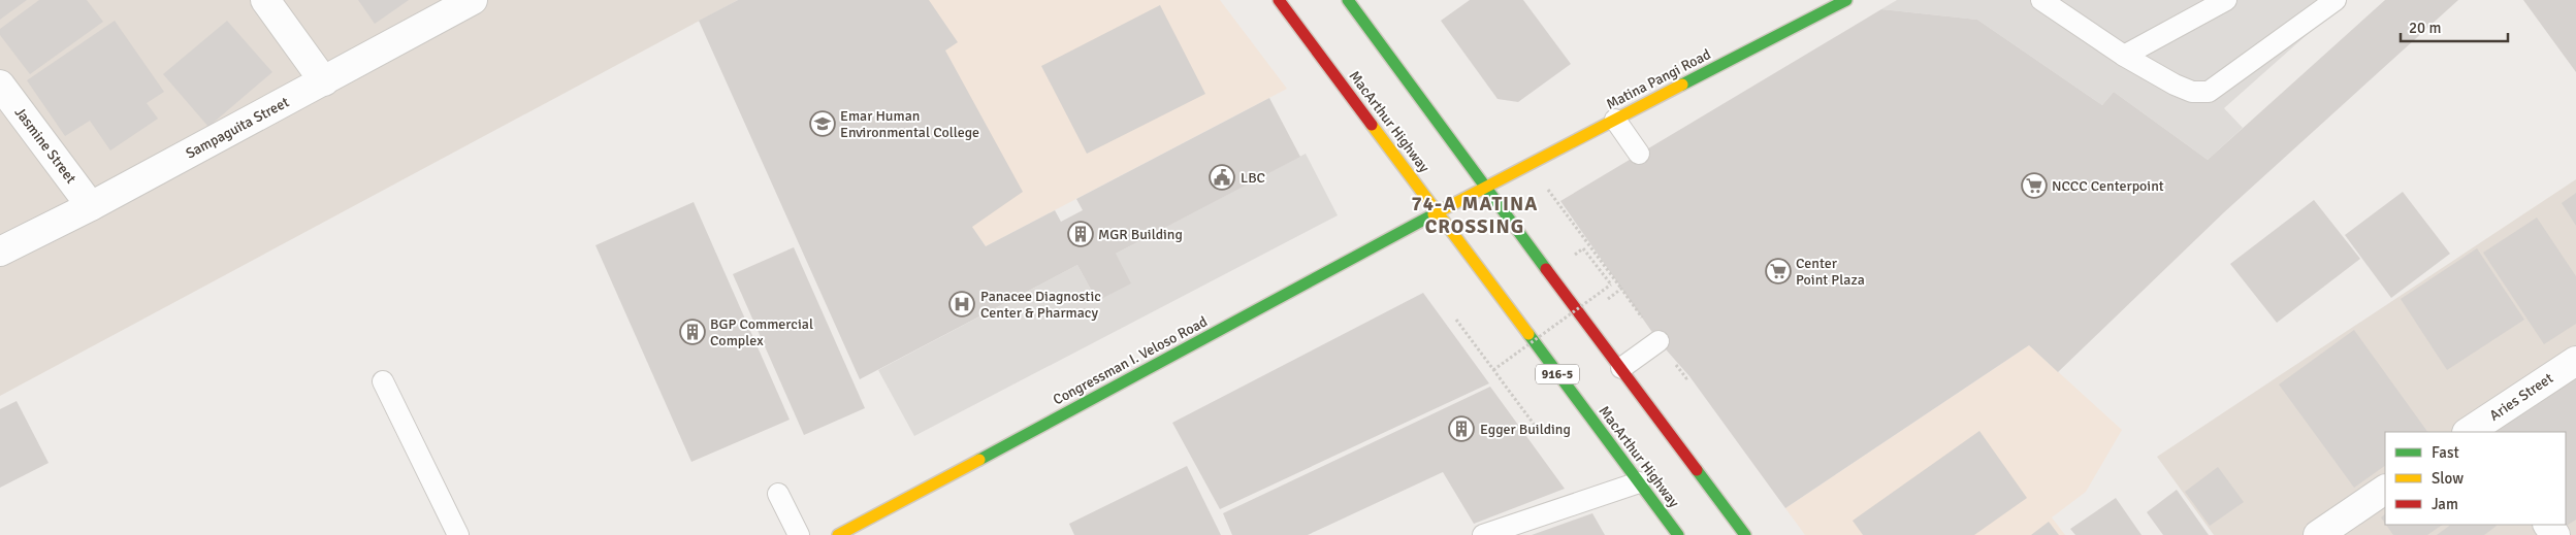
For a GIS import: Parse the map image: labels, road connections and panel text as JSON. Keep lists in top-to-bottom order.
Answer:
{
  "streets": {
    "main road": [
      "Matina Pangi Road",
      "MacArthur Highway",
      "Congressman I. Veloso Road",
      "916-5"
    ],
    "street": ["Sampaguita Street", "Jasmine Street", "Aries Street"]
  },
  "crossings": [
    ["Matina Pangi Road", "Congressman I. Veloso Road"],
    ["MacArthur Highway", "Congressman I. Veloso Road"],
    ["Sampaguita Street", "Jasmine Street"]
  ],
  "districts": ["74-A MATINA CROSSING"],
  "places": {
    "school or university": ["Emar Human Environmental College"],
    "public building": ["LBC"],
    "supermarket": ["NCCC Centerpoint", "Center Point Plaza"],
    "building": ["MGR Building", "BGP Commercial Complex", "Egger Building"],
    "hospital": ["Panacee Diagnostic Center & Pharmacy"]
  },
  "legend": ["Fast", "Slow", "Jam"],
  "scale_bar": "20 m"
}
